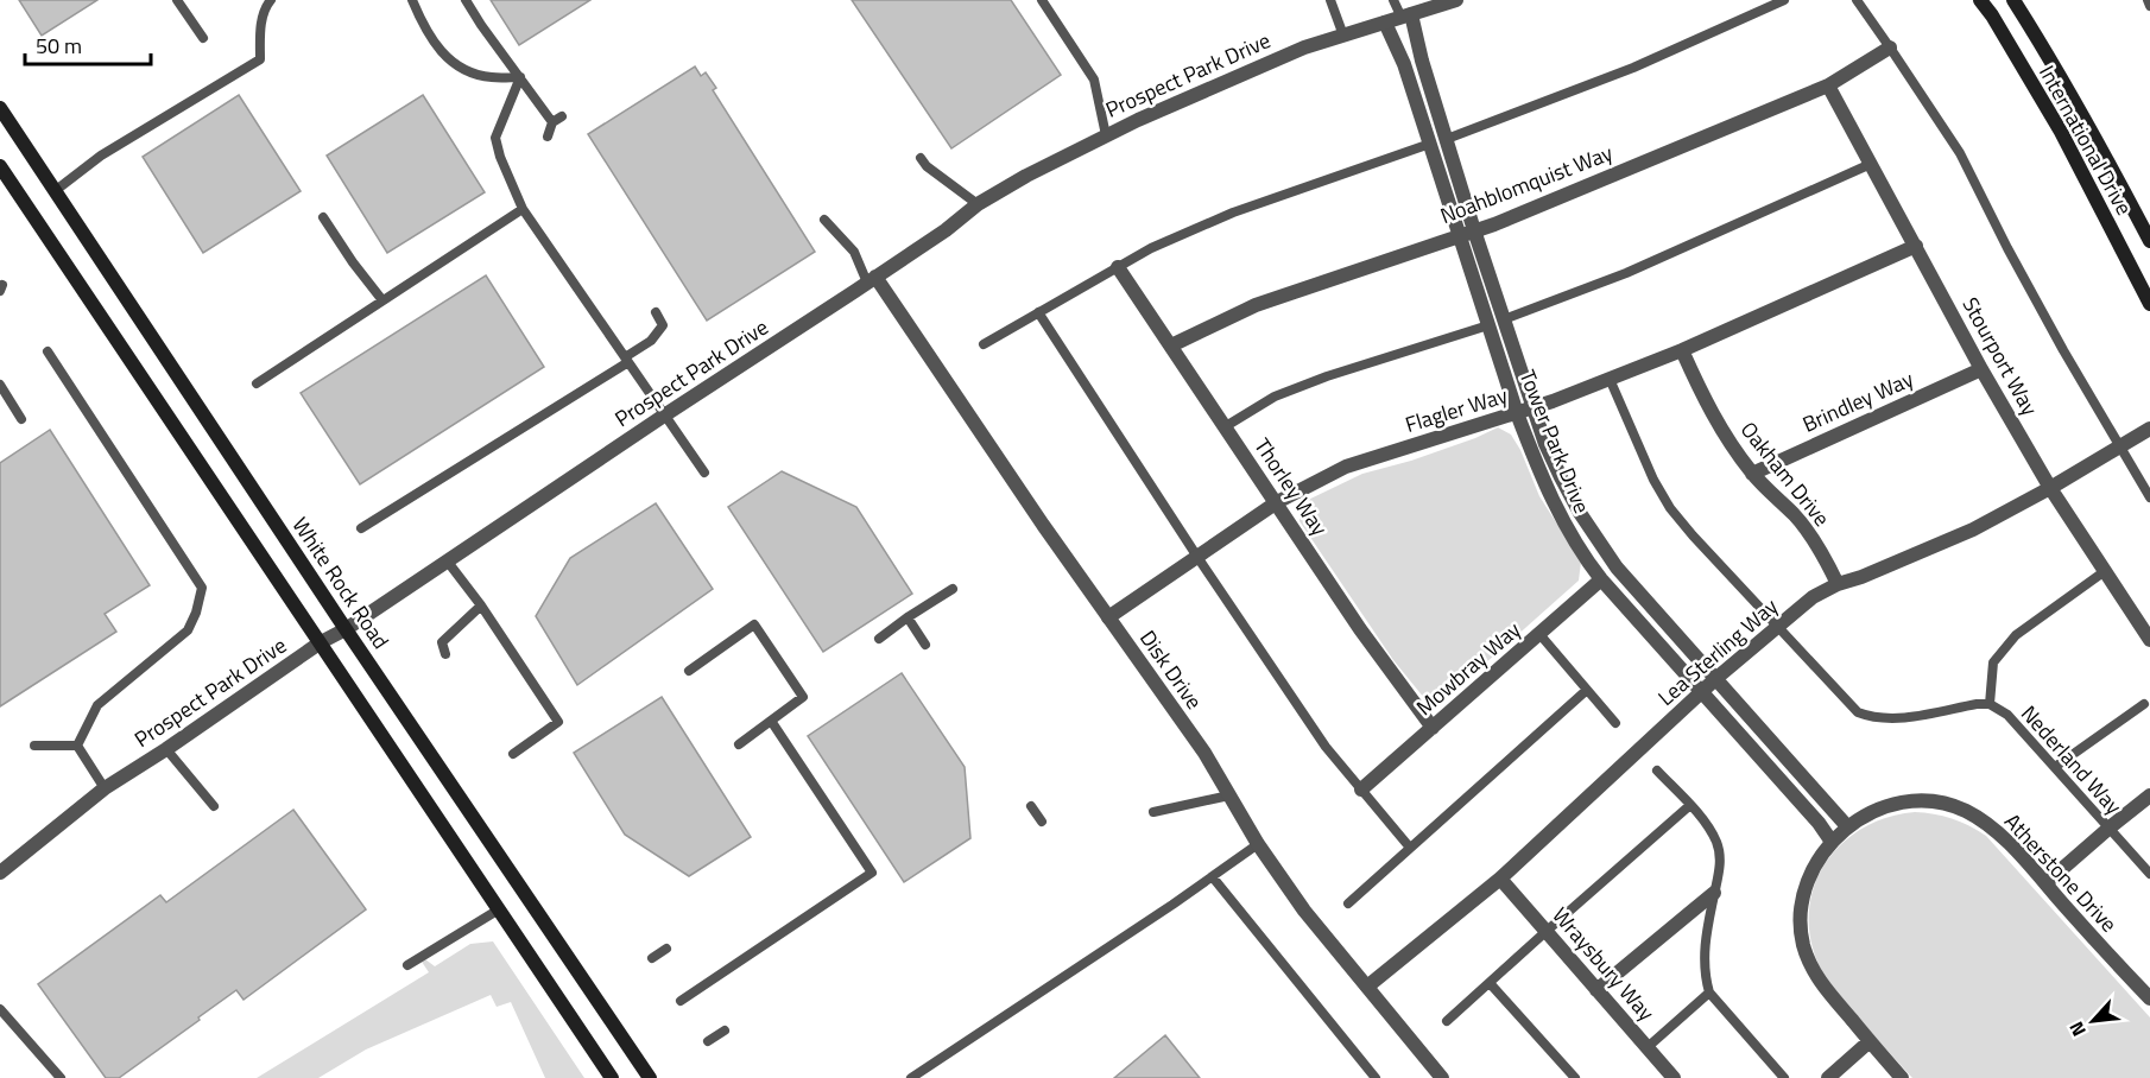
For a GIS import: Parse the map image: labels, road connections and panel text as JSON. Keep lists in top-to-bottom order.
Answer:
{
  "streets": {
    "main road": ["International Drive", "White Rock Road"],
    "street": [
      "Prospect Park Drive",
      "Noahblomquist Way",
      "Stourport Way",
      "Brindley Way",
      "Flagler Way",
      "Tower Park Drive",
      "Oakham Drive",
      "Thorley Way",
      "Lea Sterling Way",
      "Mowbray Way",
      "Disk Drive",
      "Atherstone Drive",
      "Wraysbury Way"
    ],
    "lane": ["Nederland Way"]
  },
  "crossings": [
    ["Prospect Park Drive", "Tower Park Drive"],
    ["Prospect Park Drive", "White Rock Road"],
    ["Prospect Park Drive", "Disk Drive"],
    ["Noahblomquist Way", "Stourport Way"],
    ["Noahblomquist Way", "Tower Park Drive"],
    ["Noahblomquist Way", "Thorley Way"],
    ["Stourport Way", "Brindley Way"],
    ["Stourport Way", "Flagler Way"],
    ["Stourport Way", "Lea Sterling Way"],
    ["Brindley Way", "Oakham Drive"],
    ["Flagler Way", "Tower Park Drive"],
    ["Flagler Way", "Oakham Drive"],
    ["Flagler Way", "Thorley Way"],
    ["Flagler Way", "Disk Drive"],
    ["Flagler Way", "Nederland Way"],
    ["Tower Park Drive", "Lea Sterling Way"],
    ["Tower Park Drive", "Mowbray Way"],
    ["Tower Park Drive", "Atherstone Drive"],
    ["Oakham Drive", "Lea Sterling Way"],
    ["Thorley Way", "Mowbray Way"],
    ["Lea Sterling Way", "Disk Drive"],
    ["Lea Sterling Way", "Nederland Way"],
    ["Lea Sterling Way", "Wraysbury Way"]
  ],
  "scale_bar": "50 m",
  "north": "bottom left"
}
